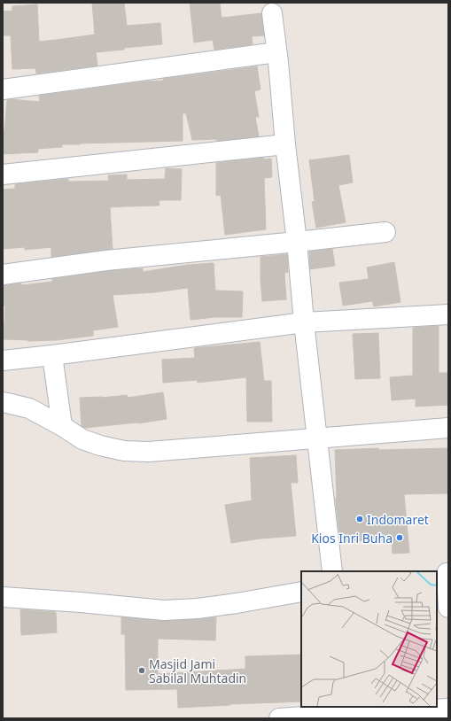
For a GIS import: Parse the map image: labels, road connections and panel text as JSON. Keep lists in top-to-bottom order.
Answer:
{
  "places": ["Indomaret", "Kios Inri Buha", "Masjid Jami Sabilal Muhtadin"]
}
